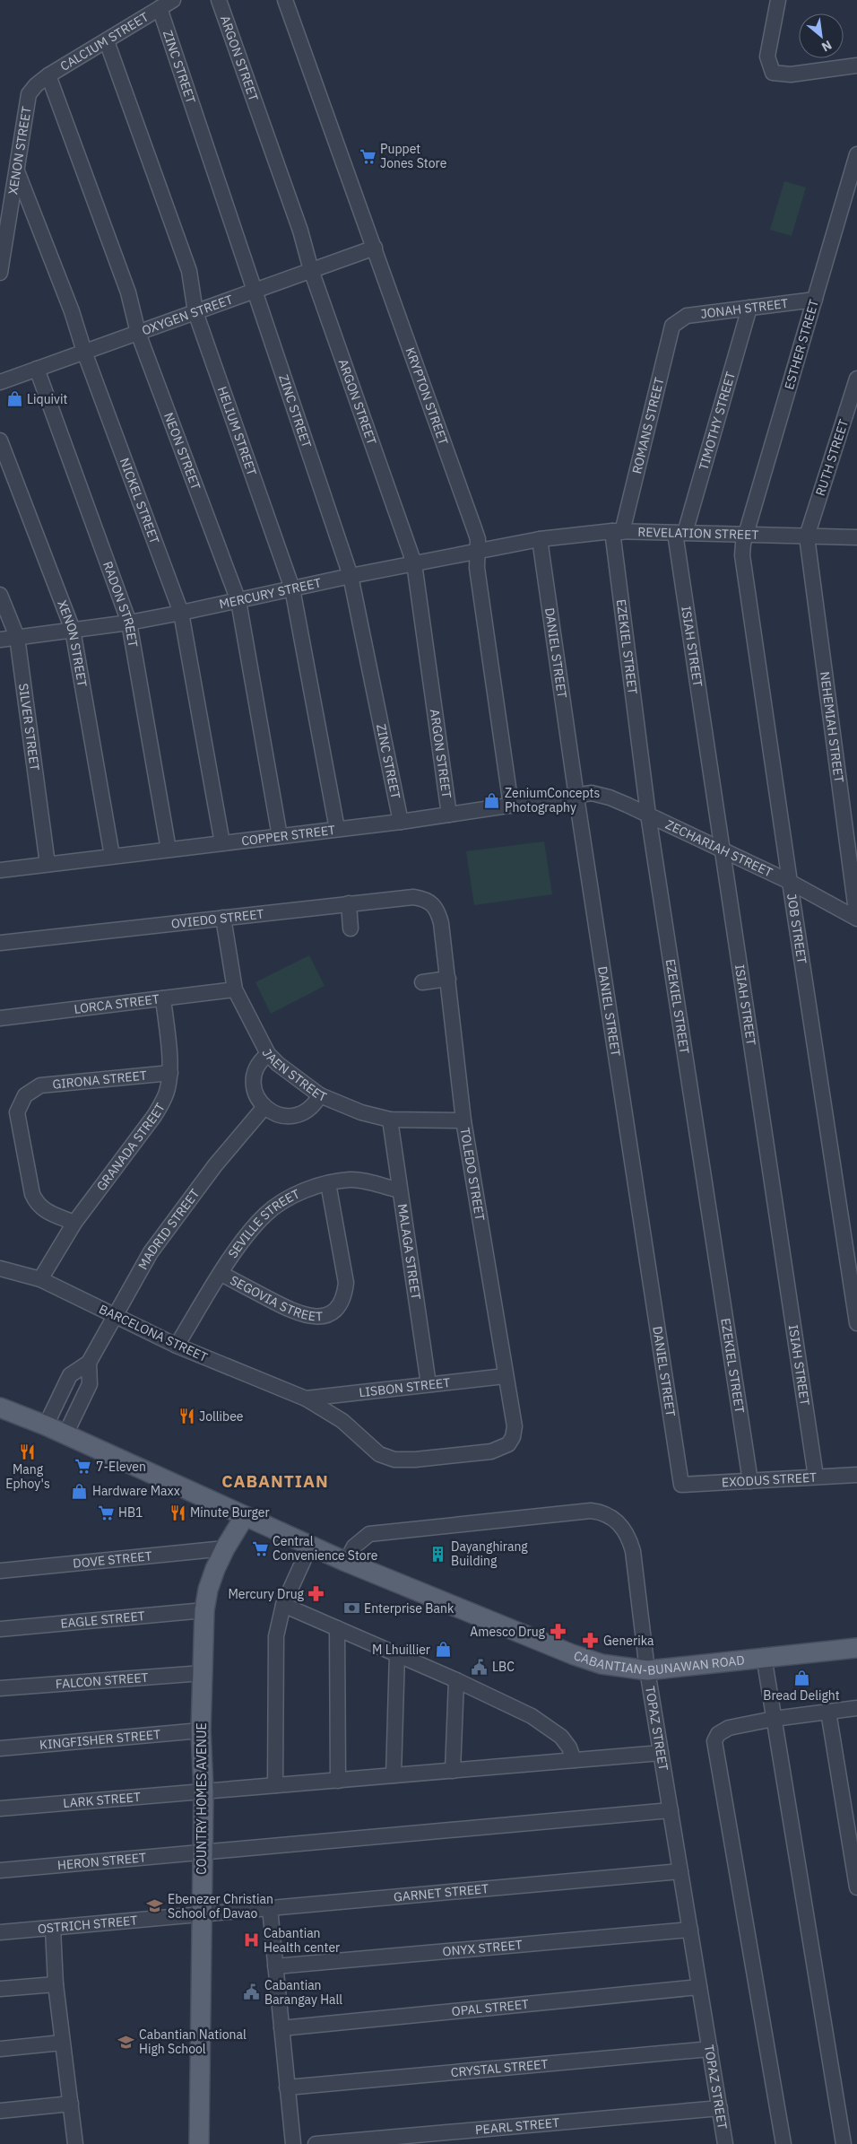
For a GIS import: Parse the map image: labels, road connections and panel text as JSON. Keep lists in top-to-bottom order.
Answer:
{
  "streets": {
    "main road": ["CABANTIAN-BUNAWAN ROAD", "COUNTRY HOMES AVENUE"],
    "street": [
      "CALCIUM STREET",
      "ARGON STREET",
      "ZINC STREET",
      "XENON STREET",
      "JONAH STREET",
      "OXYGEN STREET",
      "ESTHER STREET",
      "KRYPTON STREET",
      "TIMOTHY STREET",
      "ROMANS STREET",
      "HELIUM STREET",
      "NEON STREET",
      "RUTH STREET",
      "NICKEL STREET",
      "REVELATION STREET",
      "MERCURY STREET",
      "RADON STREET",
      "ISIAH STREET",
      "EZEKIEL STREET",
      "DANIEL STREET",
      "NEHEMIAH STREET",
      "SILVER STREET",
      "COPPER STREET",
      "ZECHARIAH STREET",
      "OVIEDO STREET",
      "JOB STREET",
      "LORCA STREET",
      "JAEN STREET",
      "GIRONA STREET",
      "GRANADA STREET",
      "TOLEDO STREET",
      "SEVILLE STREET",
      "MADRID STREET",
      "MALAGA STREET",
      "SEGOVIA STREET",
      "BARCELONA STREET",
      "LISBON STREET",
      "EXODUS STREET",
      "DOVE STREET",
      "EAGLE STREET",
      "FALCON STREET",
      "TOPAZ STREET",
      "KINGFISHER STREET",
      "LARK STREET",
      "HERON STREET",
      "GARNET STREET",
      "OSTRICH STREET",
      "ONYX STREET",
      "OPAL STREET",
      "CRYSTAL STREET",
      "PEARL STREET"
    ]
  },
  "crossings": [
    ["CALCIUM STREET", "ZINC STREET"],
    ["CALCIUM STREET", "XENON STREET"],
    ["CALCIUM STREET", "HELIUM STREET"],
    ["CALCIUM STREET", "NEON STREET"],
    ["ARGON STREET", "OXYGEN STREET"],
    ["ARGON STREET", "MERCURY STREET"],
    ["ARGON STREET", "COPPER STREET"],
    ["ZINC STREET", "OXYGEN STREET"],
    ["ZINC STREET", "MERCURY STREET"],
    ["ZINC STREET", "COPPER STREET"],
    ["XENON STREET", "NICKEL STREET"],
    ["XENON STREET", "MERCURY STREET"],
    ["XENON STREET", "COPPER STREET"],
    ["JONAH STREET", "ESTHER STREET"],
    ["JONAH STREET", "TIMOTHY STREET"],
    ["JONAH STREET", "ROMANS STREET"],
    ["OXYGEN STREET", "KRYPTON STREET"],
    ["OXYGEN STREET", "HELIUM STREET"],
    ["OXYGEN STREET", "NEON STREET"],
    ["OXYGEN STREET", "NICKEL STREET"],
    ["OXYGEN STREET", "RADON STREET"],
    ["ESTHER STREET", "REVELATION STREET"],
    ["ESTHER STREET", "JOB STREET"],
    ["KRYPTON STREET", "MERCURY STREET"],
    ["KRYPTON STREET", "COPPER STREET"],
    ["TIMOTHY STREET", "REVELATION STREET"],
    ["TIMOTHY STREET", "ISIAH STREET"],
    ["ROMANS STREET", "REVELATION STREET"],
    ["ROMANS STREET", "EZEKIEL STREET"],
    ["HELIUM STREET", "MERCURY STREET"],
    ["HELIUM STREET", "COPPER STREET"],
    ["NEON STREET", "MERCURY STREET"],
    ["NEON STREET", "COPPER STREET"],
    ["RUTH STREET", "REVELATION STREET"],
    ["RUTH STREET", "NEHEMIAH STREET"],
    ["NICKEL STREET", "MERCURY STREET"],
    ["NICKEL STREET", "COPPER STREET"],
    ["REVELATION STREET", "MERCURY STREET"],
    ["REVELATION STREET", "ISIAH STREET"],
    ["REVELATION STREET", "EZEKIEL STREET"],
    ["REVELATION STREET", "DANIEL STREET"],
    ["REVELATION STREET", "NEHEMIAH STREET"],
    ["REVELATION STREET", "JOB STREET"],
    ["MERCURY STREET", "RADON STREET"],
    ["MERCURY STREET", "DANIEL STREET"],
    ["MERCURY STREET", "SILVER STREET"],
    ["RADON STREET", "COPPER STREET"],
    ["ISIAH STREET", "ZECHARIAH STREET"],
    ["ISIAH STREET", "EXODUS STREET"],
    ["EZEKIEL STREET", "ZECHARIAH STREET"],
    ["EZEKIEL STREET", "EXODUS STREET"],
    ["DANIEL STREET", "COPPER STREET"],
    ["DANIEL STREET", "ZECHARIAH STREET"],
    ["DANIEL STREET", "EXODUS STREET"],
    ["NEHEMIAH STREET", "ZECHARIAH STREET"],
    ["SILVER STREET", "COPPER STREET"],
    ["COPPER STREET", "ZECHARIAH STREET"],
    ["ZECHARIAH STREET", "JOB STREET"],
    ["OVIEDO STREET", "JAEN STREET"],
    ["OVIEDO STREET", "TOLEDO STREET"],
    ["LORCA STREET", "JAEN STREET"],
    ["LORCA STREET", "GRANADA STREET"],
    ["JAEN STREET", "TOLEDO STREET"],
    ["JAEN STREET", "MALAGA STREET"],
    ["GIRONA STREET", "GRANADA STREET"],
    ["GRANADA STREET", "BARCELONA STREET"],
    ["TOLEDO STREET", "BARCELONA STREET"],
    ["TOLEDO STREET", "LISBON STREET"],
    ["SEVILLE STREET", "MALAGA STREET"],
    ["SEVILLE STREET", "SEGOVIA STREET"],
    ["SEVILLE STREET", "BARCELONA STREET"],
    ["MADRID STREET", "BARCELONA STREET"],
    ["MADRID STREET", "CABANTIAN-BUNAWAN ROAD"],
    ["MALAGA STREET", "LISBON STREET"],
    ["BARCELONA STREET", "LISBON STREET"],
    ["DOVE STREET", "COUNTRY HOMES AVENUE"],
    ["EAGLE STREET", "COUNTRY HOMES AVENUE"],
    ["CABANTIAN-BUNAWAN ROAD", "TOPAZ STREET"],
    ["CABANTIAN-BUNAWAN ROAD", "COUNTRY HOMES AVENUE"],
    ["FALCON STREET", "COUNTRY HOMES AVENUE"],
    ["TOPAZ STREET", "LARK STREET"],
    ["TOPAZ STREET", "HERON STREET"],
    ["TOPAZ STREET", "GARNET STREET"],
    ["TOPAZ STREET", "ONYX STREET"],
    ["TOPAZ STREET", "OPAL STREET"],
    ["TOPAZ STREET", "CRYSTAL STREET"],
    ["TOPAZ STREET", "PEARL STREET"],
    ["KINGFISHER STREET", "COUNTRY HOMES AVENUE"],
    ["COUNTRY HOMES AVENUE", "LARK STREET"],
    ["COUNTRY HOMES AVENUE", "HERON STREET"],
    ["COUNTRY HOMES AVENUE", "GARNET STREET"],
    ["COUNTRY HOMES AVENUE", "OSTRICH STREET"],
    ["GARNET STREET", "OSTRICH STREET"]
  ],
  "districts": ["CABANTIAN"],
  "places": {
    "supermarket": [
      "Puppet Jones Store",
      "7-Eleven",
      "HB1",
      "Central Convenience Store"
    ],
    "shop": [
      "Liquivit",
      "ZeniumConcepts Photography",
      "Hardware Maxx",
      "M Lhuillier",
      "Bread Delight"
    ],
    "restaurant": ["Jollibee", "Mang Ephoy's", "Minute Burger"],
    "building": ["Dayanghirang Building"],
    "pharmacy": ["Mercury Drug", "Amesco Drug", "Generika"],
    "bank": ["Enterprise Bank"],
    "public building": ["LBC", "Cabantian Barangay Hall"],
    "school or university": ["Ebenezer Christian School of Davao", "Cabantian National High School"],
    "hospital": ["Cabantian Health center"]
  },
  "north": "bottom right"
}
